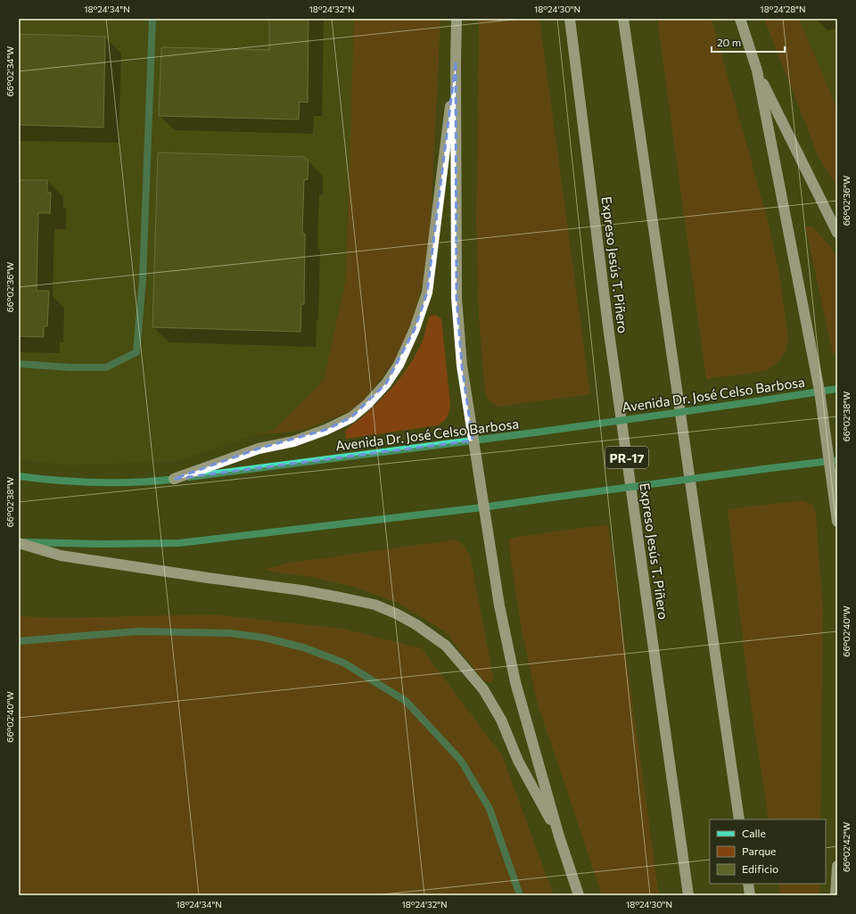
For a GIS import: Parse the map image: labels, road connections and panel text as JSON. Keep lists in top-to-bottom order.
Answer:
{
  "streets": {
    "highway": ["Expreso Jesús T. Piñero", "PR-17"],
    "main road": ["Avenida Dr. José Celso Barbosa"]
  },
  "legend": ["Calle", "Parque", "Edificio"],
  "scale_bar": "20 m",
  "coordinates": [
    "18°24'34\"N",
    "18°24'32\"N",
    "18°24'30\"N",
    "18°24'28\"N",
    "66°02'34\"W",
    "66°02'36\"W",
    "66°02'38\"W",
    "66°02'40\"W",
    "66°02'42\"W"
  ]
}
